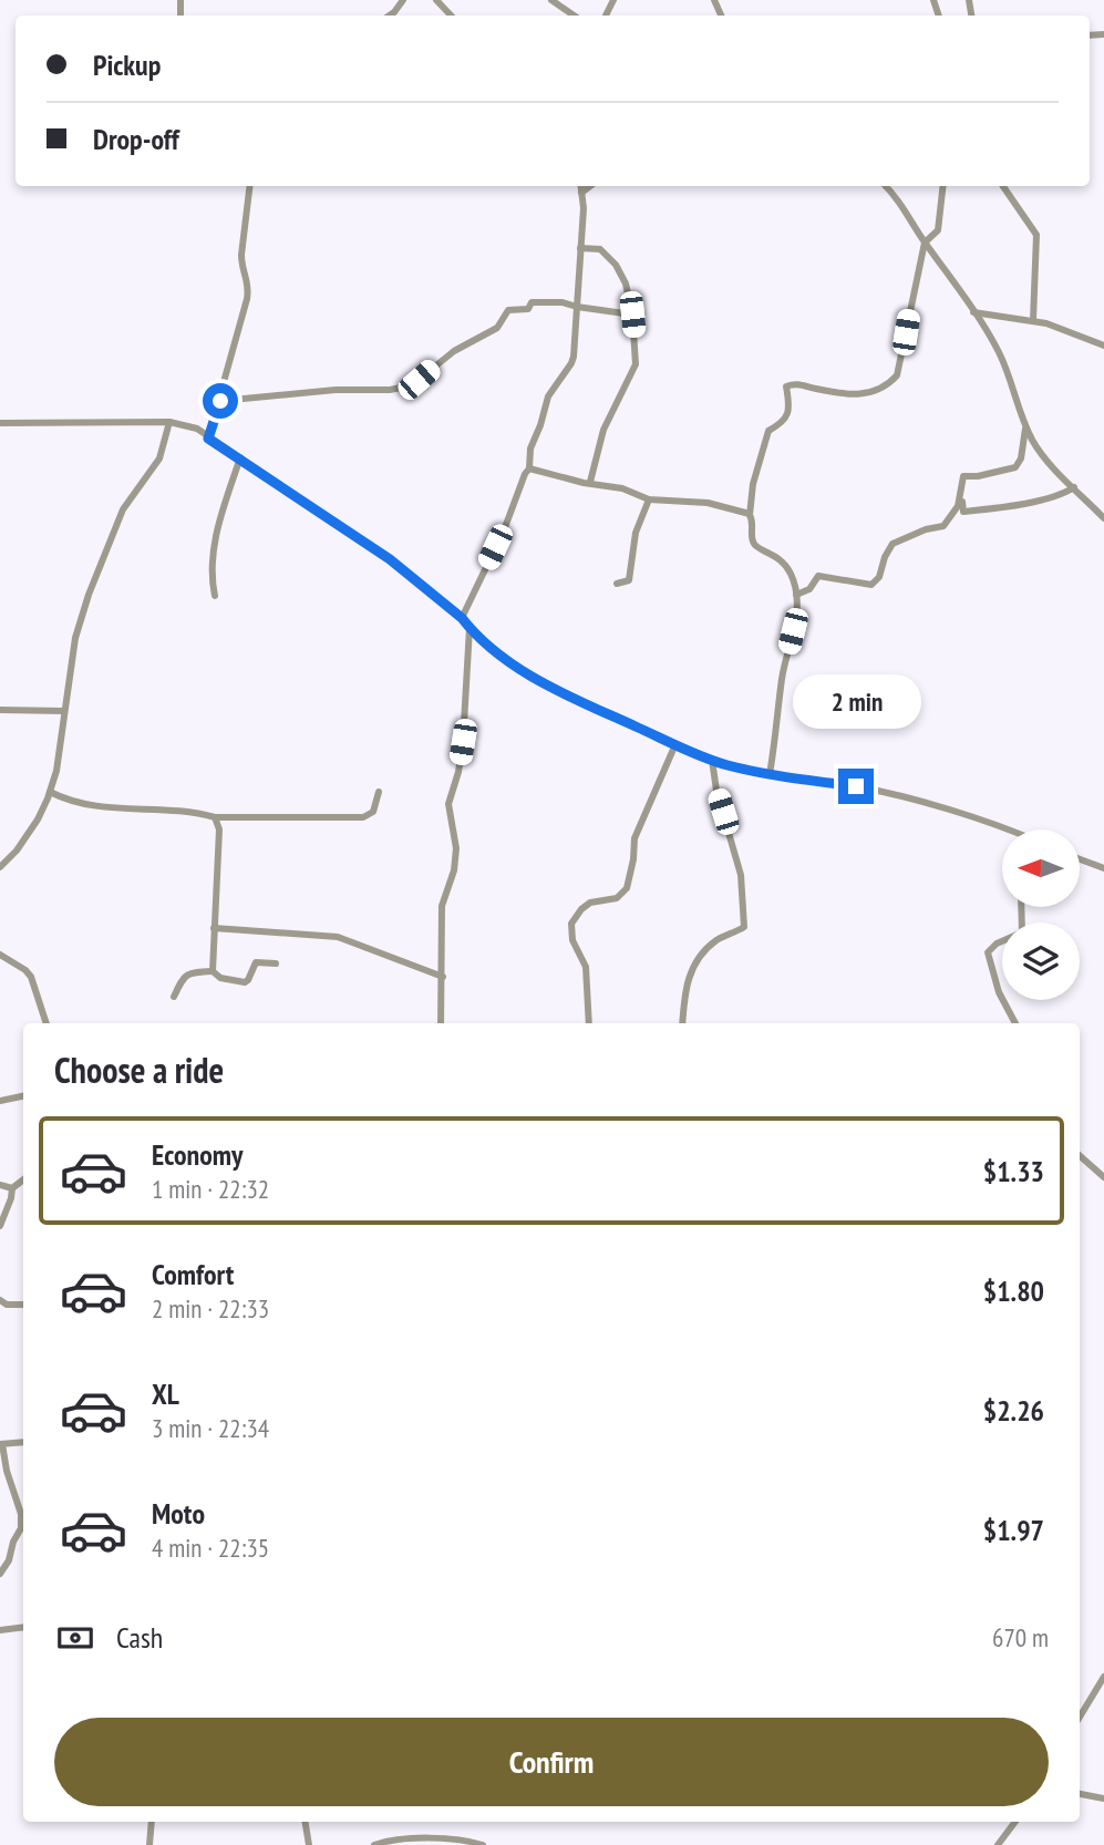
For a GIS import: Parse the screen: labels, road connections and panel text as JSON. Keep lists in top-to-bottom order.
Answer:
{
  "north": "left",
  "page": {
    "banner": ["Pickup", "Drop-off"],
    "bubble": "2 min",
    "heading": "Choose a ride",
    "list": [
      {
        "name": "Economy",
        "note": "1 min · 22:32",
        "value": "$1.33"
      },
      {
        "name": "Comfort",
        "note": "2 min · 22:33",
        "value": "$1.80"
      },
      {
        "name": "XL",
        "note": "3 min · 22:34",
        "value": "$2.26"
      },
      {
        "name": "Moto",
        "note": "4 min · 22:35",
        "value": "$1.97"
      }
    ],
    "pay": ["Cash", "670 m"],
    "buttons": "Confirm"
  }
}
